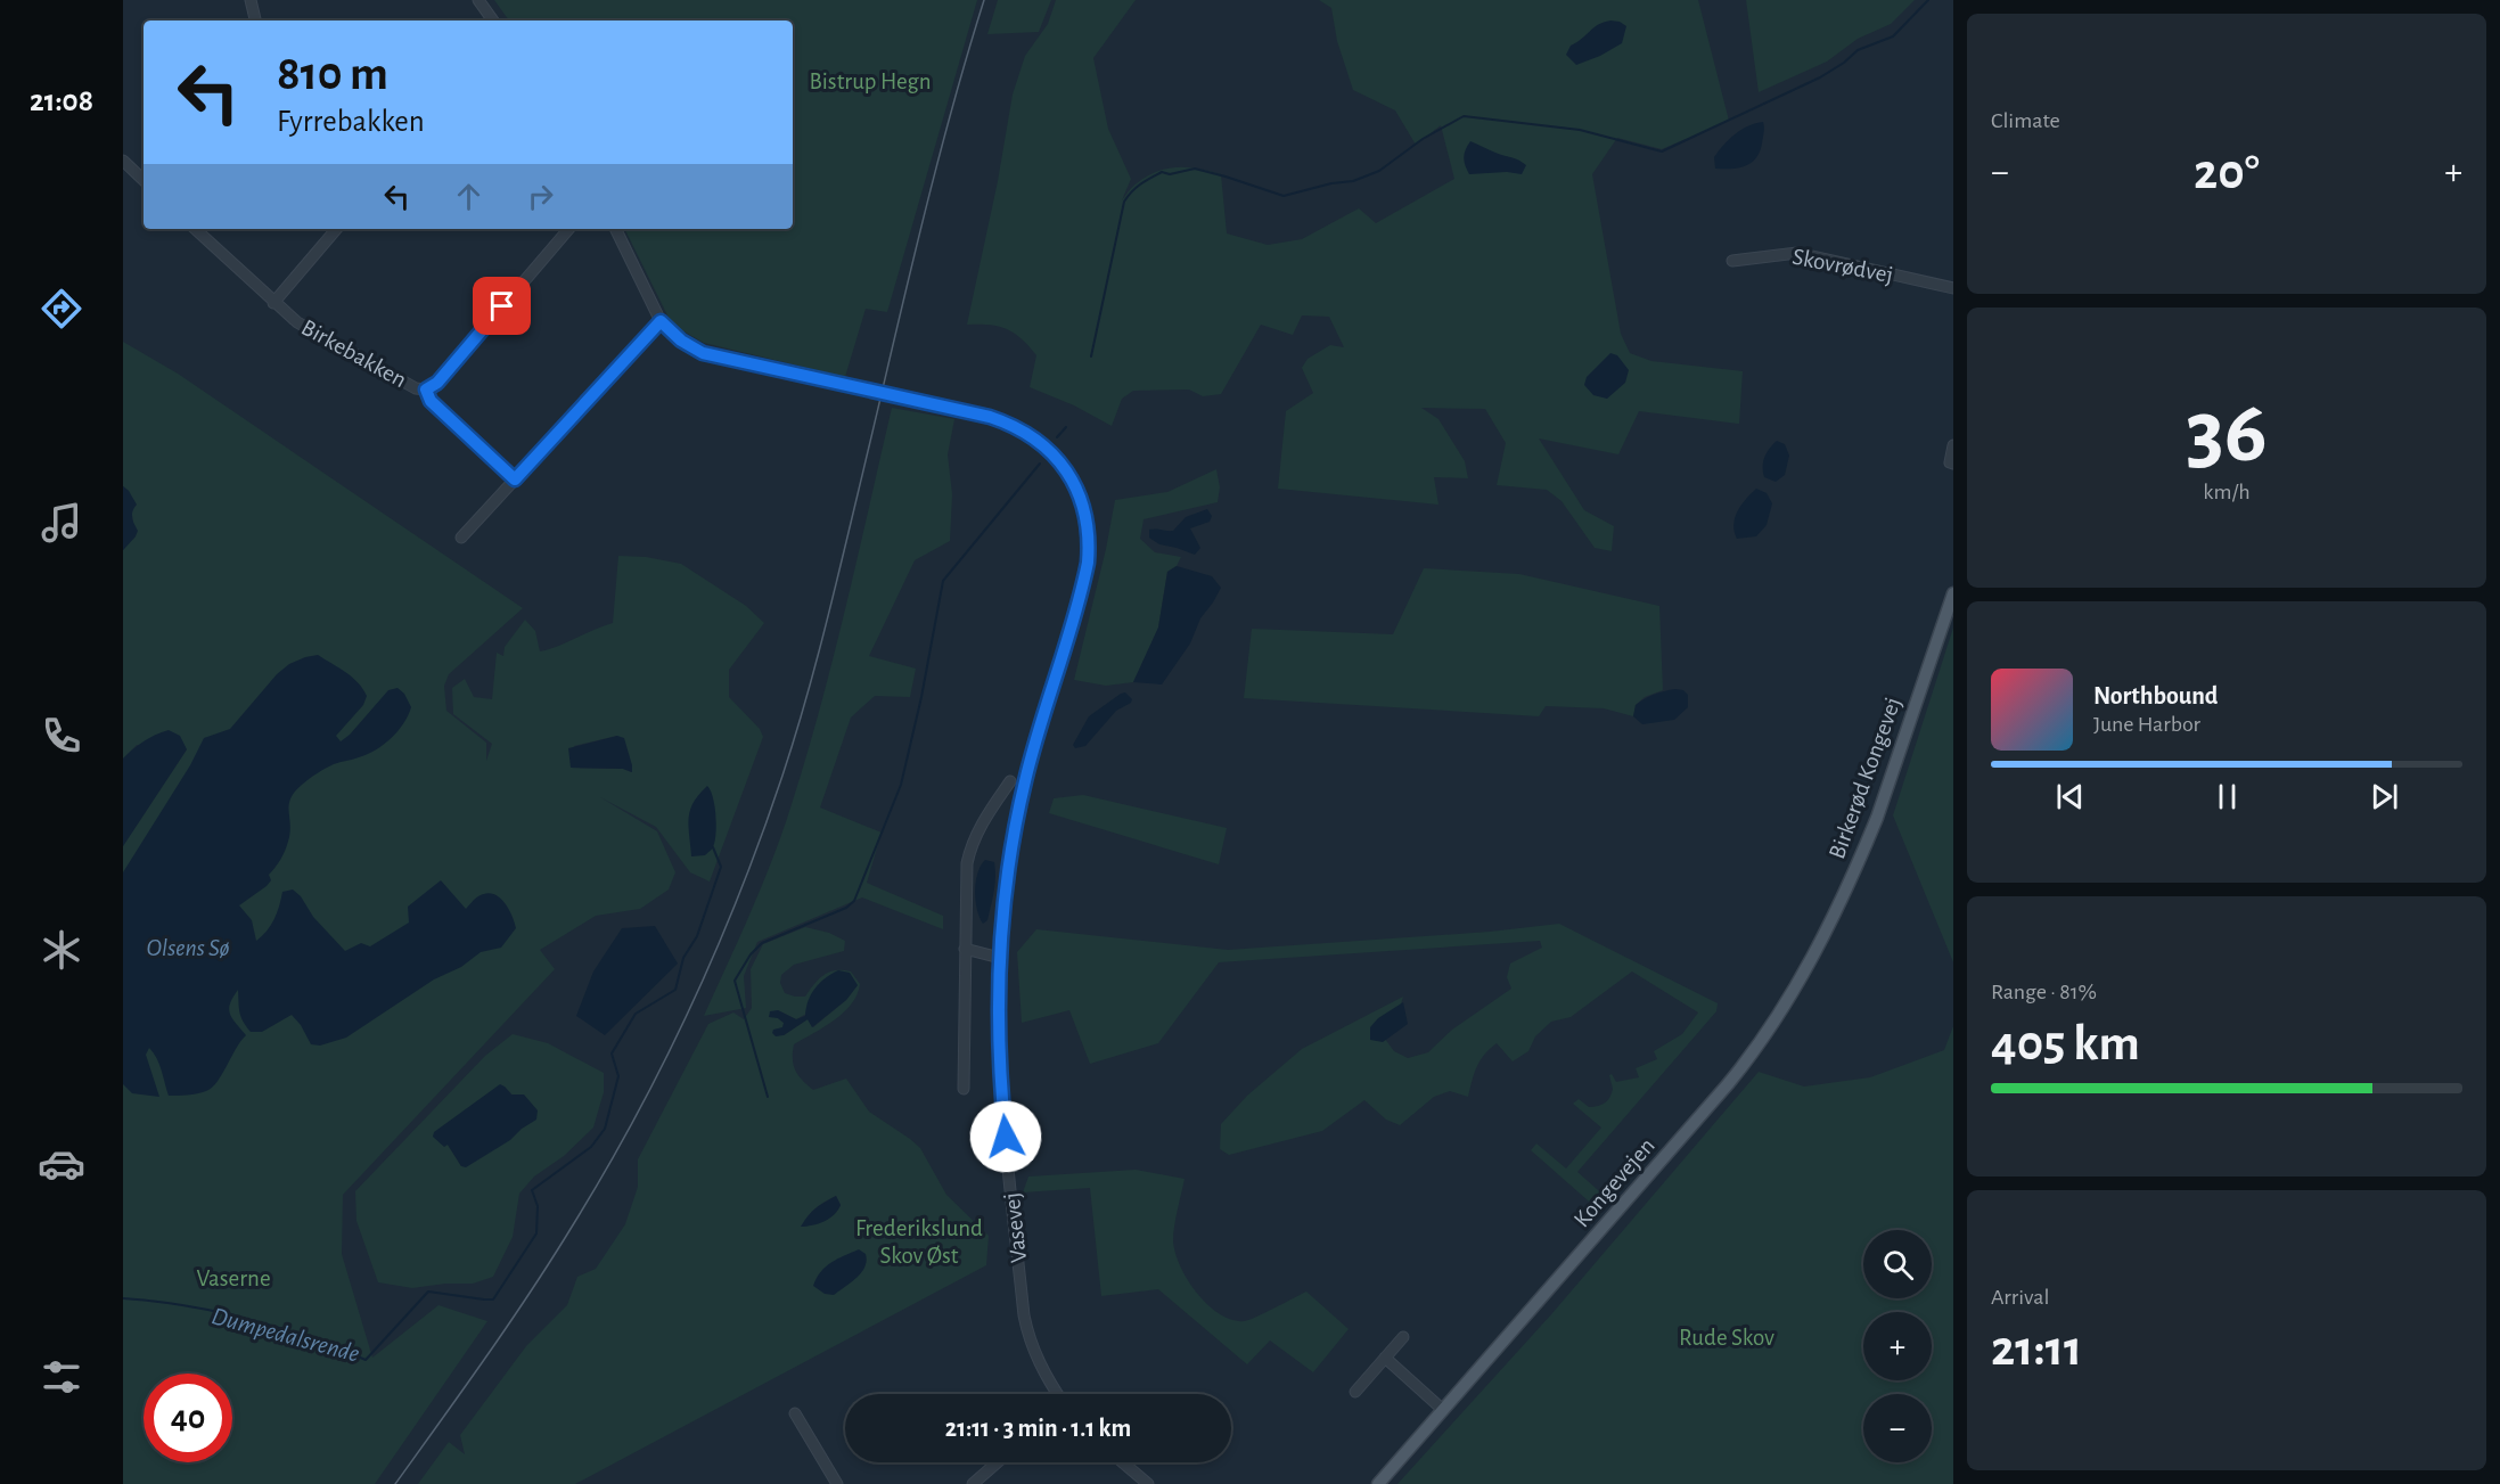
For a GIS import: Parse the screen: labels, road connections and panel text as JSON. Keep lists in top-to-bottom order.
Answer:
{
  "streets": {
    "main road": ["Birkerød Kongevej", "Kongevejen"],
    "street": ["Skovrødvej", "Birkebakken", "Vasevej"]
  },
  "crossings": [
    ["Birkerød Kongevej", "Kongevejen"]
  ],
  "water": ["Olsens Sø", "Dumpedalsrende"],
  "parks": [
    "Bistrup Hegn",
    "Frederikslund Skov Øst",
    "Vaserne",
    "Rude Skov"
  ],
  "page": {
    "tabs": "21:08",
    "tile": [
      "Climate",
      ["36", "km/h"],
      ["Range · 81%", "405 km"],
      ["Arrival", "21:11"]
    ],
    "turn": ["810 m", "Fyrrebakken"],
    "heat": ["−", "20°", "+"],
    "song": ["Northbound", "June Harbor"],
    "map_buttons": ["+", "−"],
    "limit": "40",
    "trip": "21:11 · 3 min · 1.1 km"
  }
}
